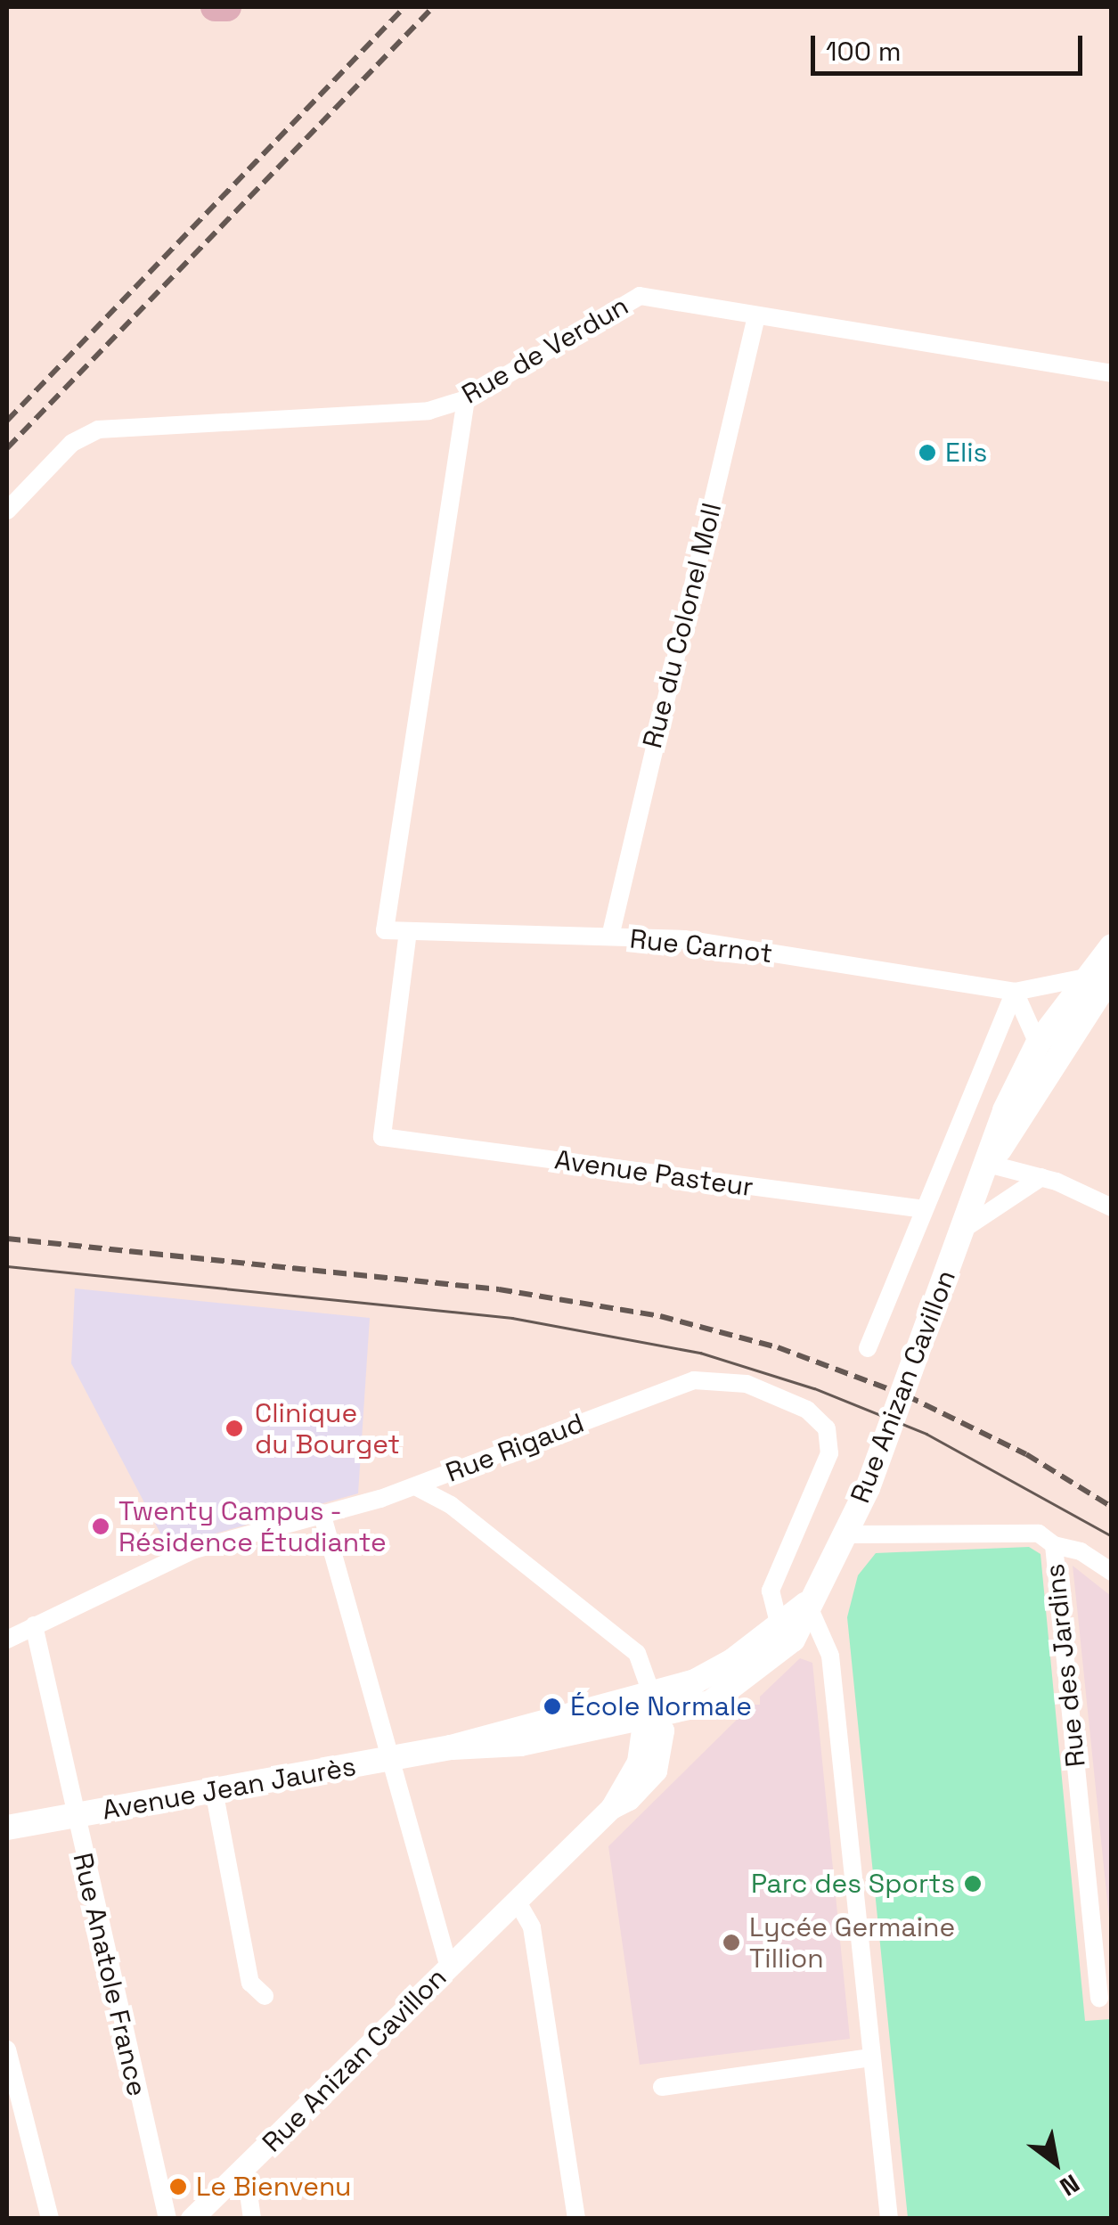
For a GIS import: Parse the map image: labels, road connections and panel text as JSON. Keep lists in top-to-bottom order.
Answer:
{
  "streets": {
    "main road": ["Rue Anizan Cavillon", "Avenue Jean Jaurès"],
    "street": [
      "Rue de Verdun",
      "Rue du Colonel Moll",
      "Rue Carnot",
      "Avenue Pasteur",
      "Rue Rigaud",
      "Rue des Jardins",
      "Rue Anatole France"
    ]
  },
  "crossings": [
    ["Rue de Verdun", "Rue du Colonel Moll"],
    ["Rue de Verdun", "Rue Carnot"],
    ["Rue du Colonel Moll", "Rue Carnot"],
    ["Rue Carnot", "Avenue Pasteur"],
    ["Rue Carnot", "Rue Anizan Cavillon"],
    ["Rue Anizan Cavillon", "Rue Rigaud"],
    ["Rue Anizan Cavillon", "Rue des Jardins"],
    ["Rue Anizan Cavillon", "Avenue Jean Jaurès"],
    ["Rue Rigaud", "Rue Anatole France"],
    ["Avenue Jean Jaurès", "Rue Anatole France"]
  ],
  "places": [
    "Elis",
    "Clinique du Bourget",
    "Twenty Campus - Résidence Étudiante",
    "École Normale",
    "Parc des Sports",
    "Lycée Germaine Tillion",
    "Le Bienvenu"
  ],
  "scale_bar": "100 m",
  "north": "bottom right"
}
